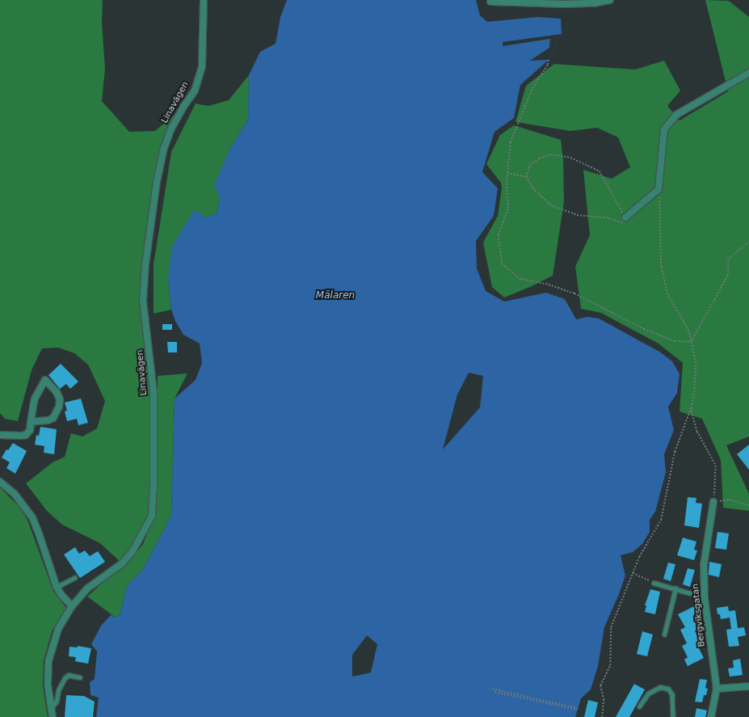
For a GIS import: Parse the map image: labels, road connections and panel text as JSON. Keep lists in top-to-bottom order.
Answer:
{
  "streets": {
    "street": ["Linavägen", "Bergviksgatan"]
  },
  "water": ["Mälaren"]
}
